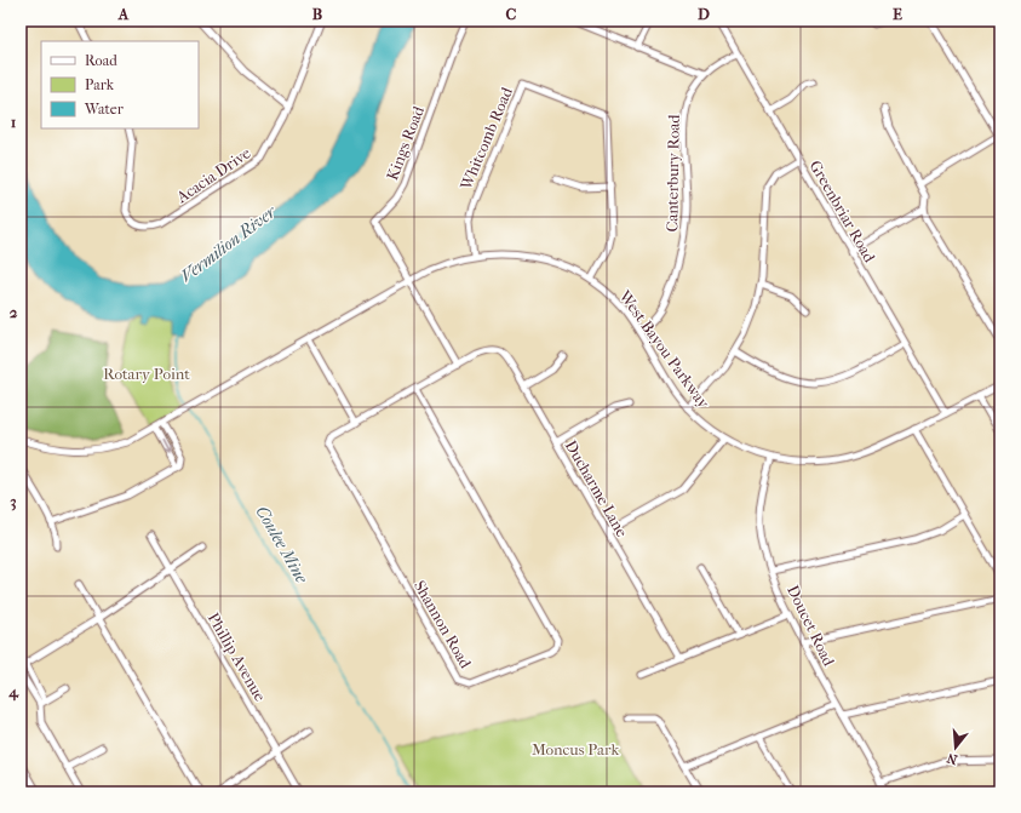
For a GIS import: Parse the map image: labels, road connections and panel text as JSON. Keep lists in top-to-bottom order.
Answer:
{
  "streets": {
    "street": [
      "Whitcomb Road",
      "Kings Road",
      "Canterbury Road",
      "Acacia Drive",
      "Greenbriar Road",
      "West Bayou Parkway",
      "Ducharme Lane",
      "Shannon Road",
      "Doucet Road",
      "Phillip Avenue"
    ]
  },
  "crossings": [
    ["Whitcomb Road", "West Bayou Parkway"],
    ["Kings Road", "West Bayou Parkway"],
    ["Kings Road", "Shannon Road"],
    ["Canterbury Road", "Greenbriar Road"],
    ["Canterbury Road", "West Bayou Parkway"],
    ["Greenbriar Road", "West Bayou Parkway"],
    ["West Bayou Parkway", "Doucet Road"],
    ["Ducharme Lane", "Shannon Road"]
  ],
  "water": ["Vermilion River", "Coulee Mine"],
  "parks": ["Rotary Point", "Moncus Park"],
  "legend": ["Road", "Park", "Water"],
  "north": "bottom",
  "grid": {
    "columns": [
      "A",
      "B",
      "C",
      "D",
      "E"
    ],
    "rows": [
      "1",
      "2",
      "3",
      "4"
    ]
  }
}
